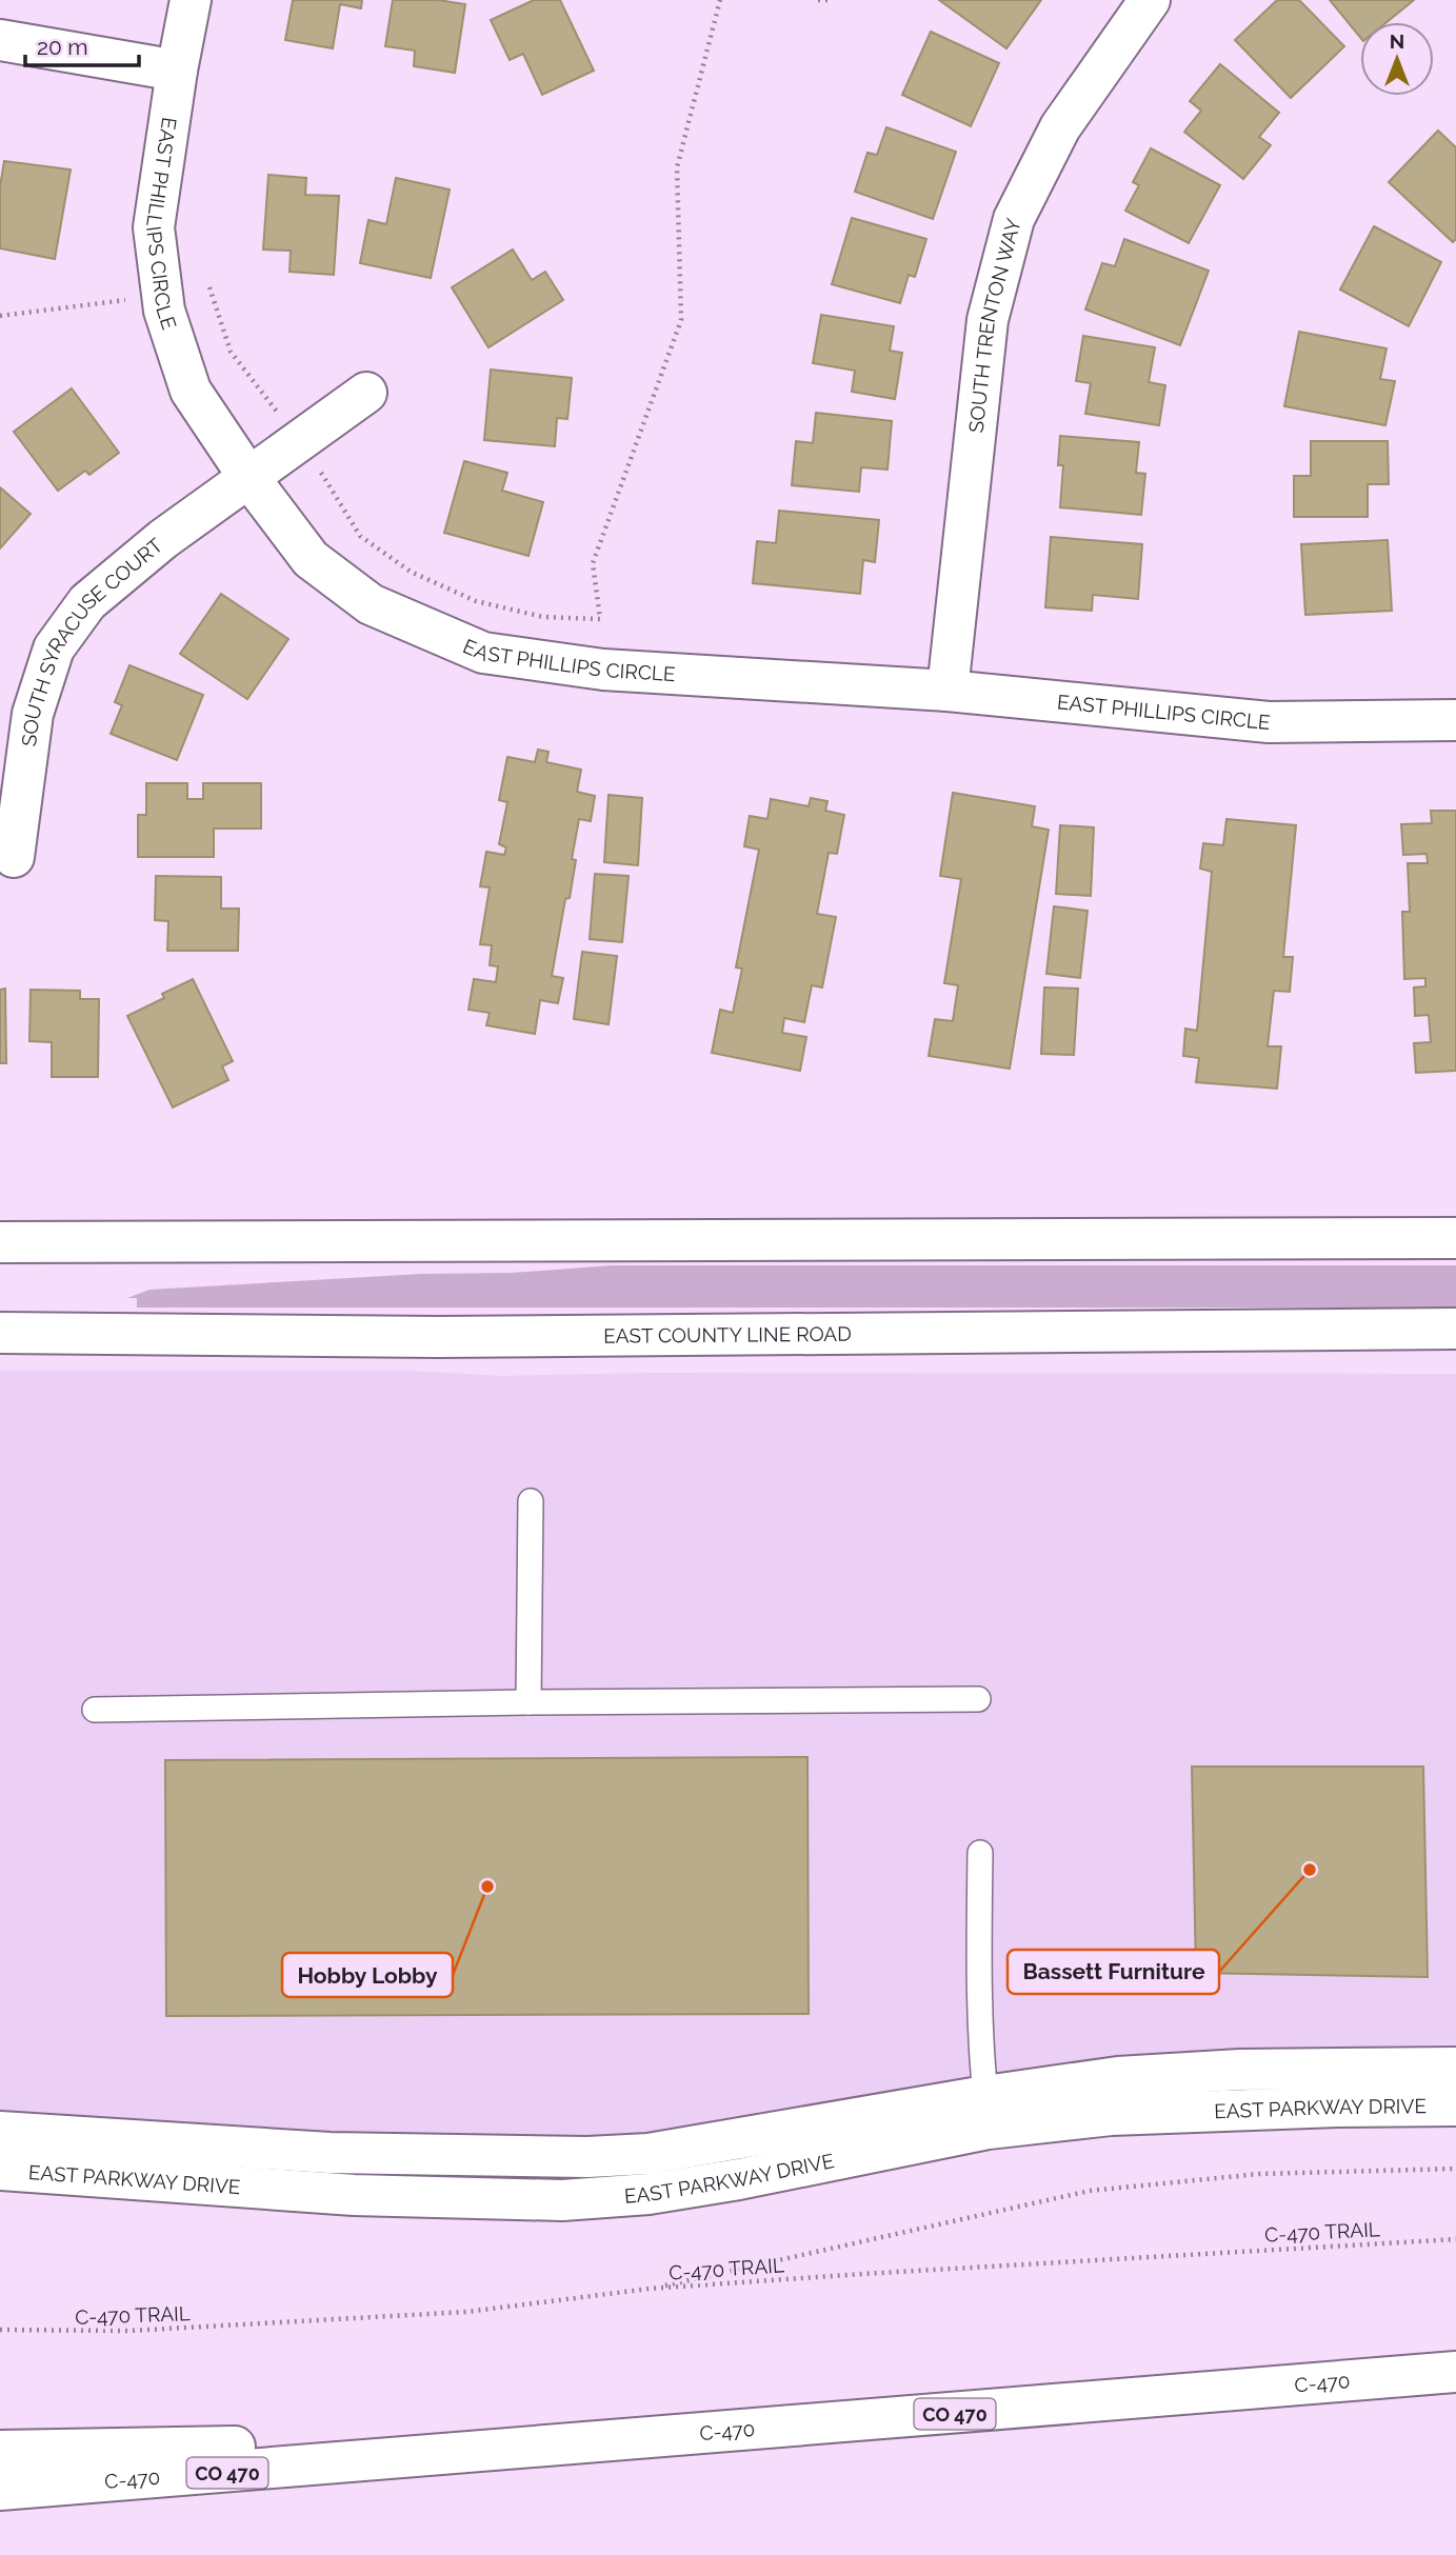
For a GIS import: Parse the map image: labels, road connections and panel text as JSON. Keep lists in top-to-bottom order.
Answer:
{
  "streets": {
    "main road": [
      "EAST PHILLIPS CIRCLE",
      "SOUTH TRENTON WAY",
      "SOUTH SYRACUSE COURT",
      "EAST COUNTY LINE ROAD",
      "EAST PARKWAY DRIVE",
      "C-470",
      "CO 470"
    ],
    "path": ["C-470 TRAIL"]
  },
  "crossings": [
    ["EAST PHILLIPS CIRCLE", "SOUTH TRENTON WAY"],
    ["EAST PHILLIPS CIRCLE", "SOUTH SYRACUSE COURT"]
  ],
  "places": ["Bassett Furniture", "Hobby Lobby"],
  "scale_bar": "20 m",
  "north": "top"
}
